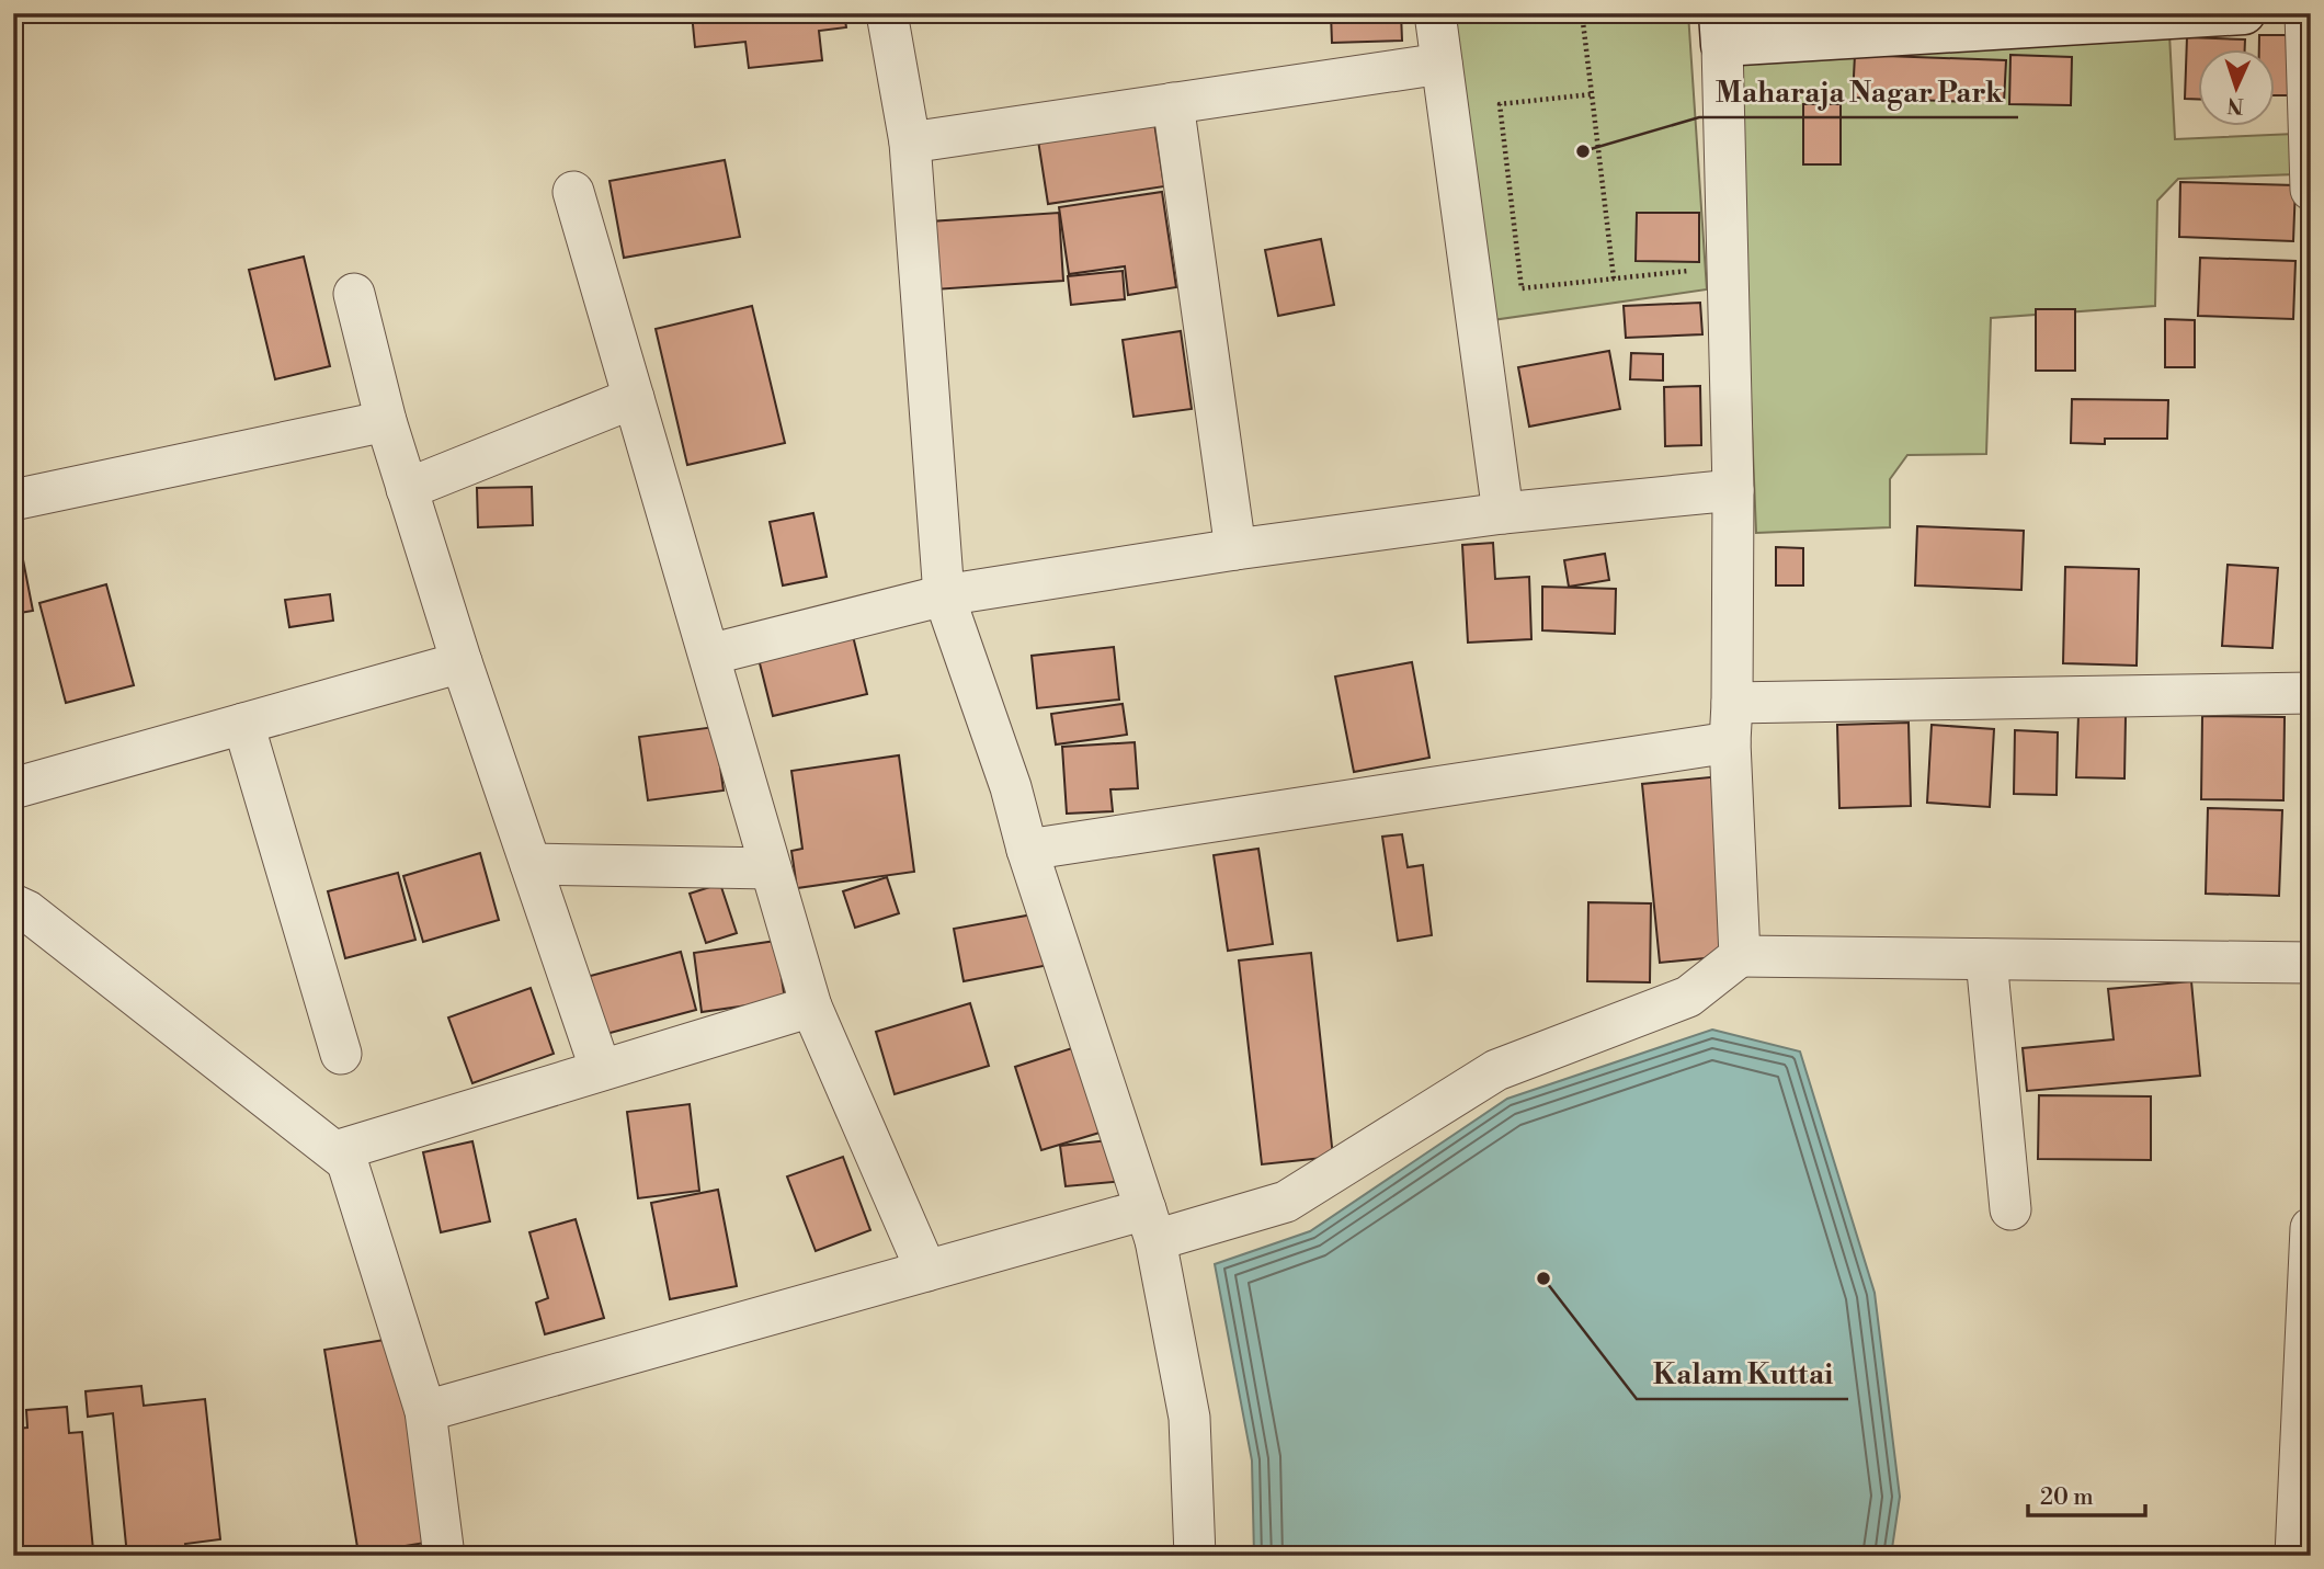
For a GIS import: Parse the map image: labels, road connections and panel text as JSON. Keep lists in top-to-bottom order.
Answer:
{
  "places": ["Maharaja Nagar Park", "Kalam Kuttai"],
  "scale_bar": "20 m",
  "north": "bottom"
}
